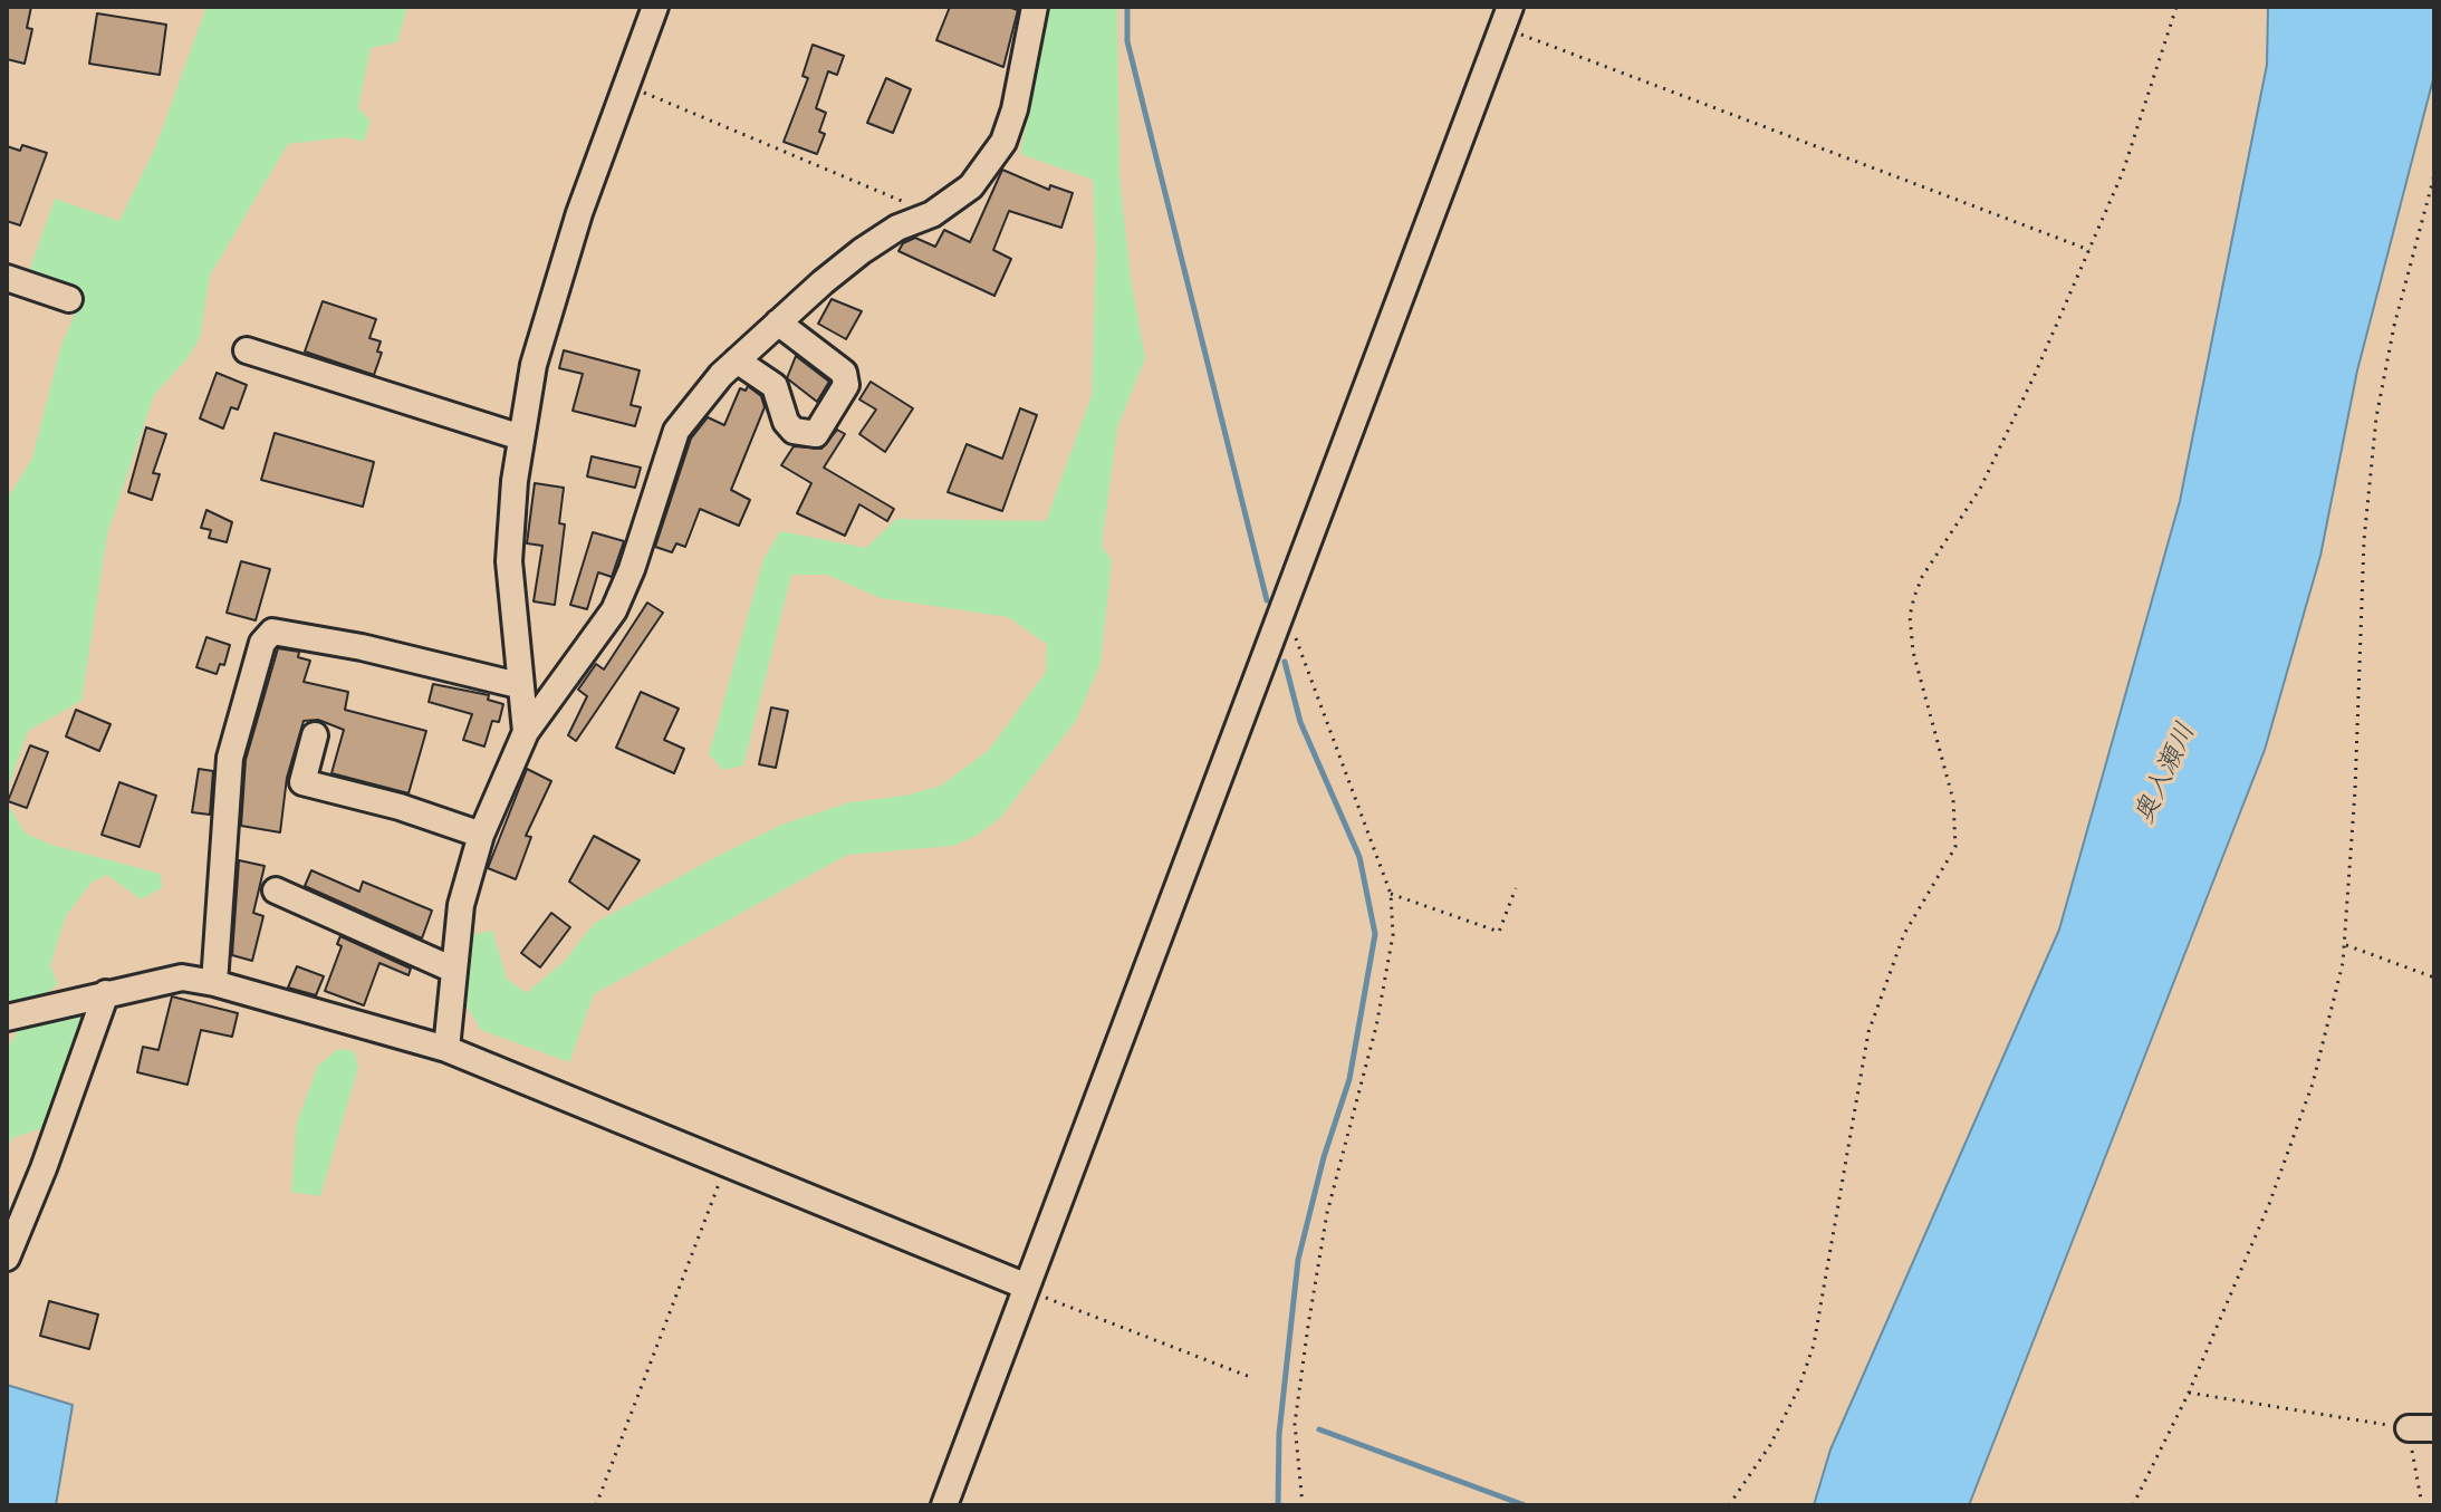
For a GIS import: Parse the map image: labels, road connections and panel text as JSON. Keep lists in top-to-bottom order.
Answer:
{
  "water": ["奥入瀬川"]
}
